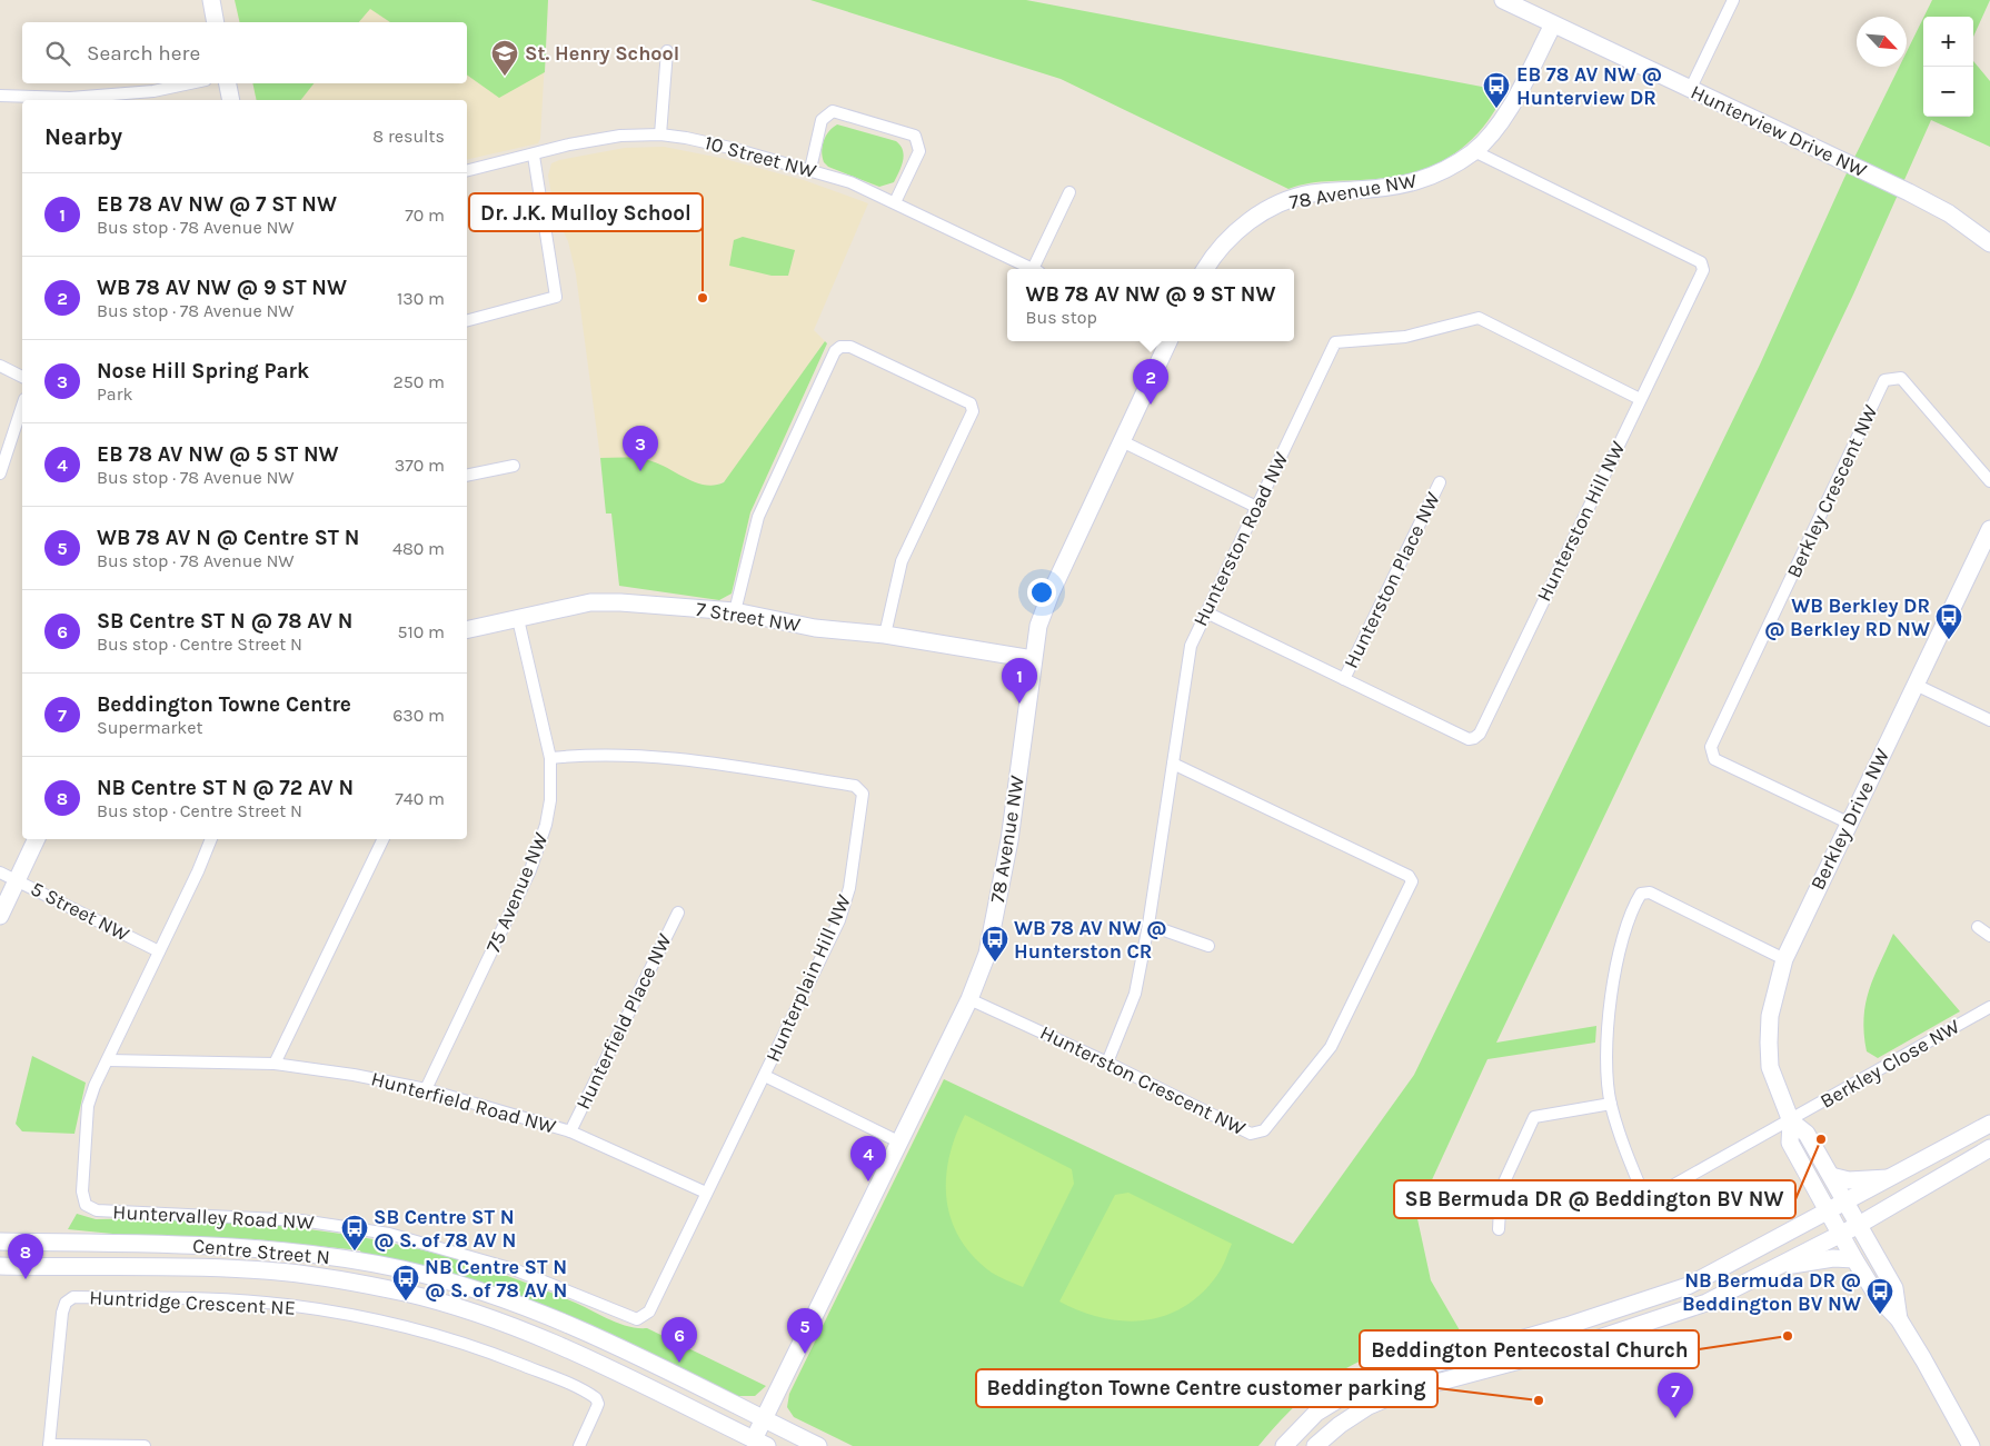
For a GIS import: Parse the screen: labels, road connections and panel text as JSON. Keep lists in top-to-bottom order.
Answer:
{
  "streets": {
    "street": [
      "Hunterview Drive NW",
      "10 Street NW",
      "78 Avenue NW",
      "Berkley Crescent NW",
      "Hunterston Hill NW",
      "Hunterston Road NW",
      "Hunterston Place NW",
      "7 Street NW",
      "Berkley Drive NW",
      "75 Avenue NW",
      "5 Street NW",
      "Hunterplain Hill NW",
      "Hunterfield Place NW",
      "Berkley Close NW",
      "Hunterston Crescent NW",
      "Hunterfield Road NW",
      "Huntervalley Road NW",
      "Centre Street N",
      "Huntridge Crescent NE"
    ]
  },
  "crossings": [
    ["Hunterview Drive NW", "78 Avenue NW"],
    ["78 Avenue NW", "Hunterston Hill NW"],
    ["78 Avenue NW", "7 Street NW"],
    ["78 Avenue NW", "Hunterston Crescent NW"],
    ["78 Avenue NW", "Centre Street N"],
    ["Berkley Crescent NW", "Berkley Drive NW"],
    ["Hunterston Hill NW", "Hunterston Road NW"],
    ["Hunterston Hill NW", "Hunterston Place NW"],
    ["Hunterston Road NW", "Hunterston Crescent NW"],
    ["7 Street NW", "75 Avenue NW"],
    ["Berkley Drive NW", "Berkley Close NW"],
    ["75 Avenue NW", "Hunterplain Hill NW"],
    ["75 Avenue NW", "Hunterfield Road NW"],
    ["Hunterplain Hill NW", "Hunterfield Road NW"],
    ["Hunterplain Hill NW", "Huntervalley Road NW"],
    ["Hunterfield Place NW", "Hunterfield Road NW"],
    ["Hunterfield Road NW", "Huntervalley Road NW"]
  ],
  "places": {
    "school or university": ["St. Henry School"],
    "bus stop": [
      "EB 78 AV NW @ Hunterview DR",
      "WB Berkley DR @ Berkley RD NW",
      "WB 78 AV NW @ Hunterston CR",
      "SB Centre ST N @ S. of 78 AV N",
      "NB Centre ST N @ S. of 78 AV N",
      "NB Bermuda DR @ Beddington BV NW"
    ],
    "other": [
      "Dr. J.K. Mulloy School",
      "SB Bermuda DR @ Beddington BV NW",
      "Beddington Pentecostal Church",
      "Beddington Towne Centre customer parking"
    ]
  },
  "north": "bottom right",
  "page": {
    "map_buttons": ["+", "−"],
    "search": "Search here",
    "heading": ["Nearby", "8 results"],
    "list": [
      {
        "mark": "1",
        "name": "EB 78 AV NW @ 7 ST NW",
        "note": "Bus stop · 78 Avenue NW",
        "value": "70 m"
      },
      {
        "mark": "2",
        "name": "WB 78 AV NW @ 9 ST NW",
        "note": "Bus stop · 78 Avenue NW",
        "value": "130 m"
      },
      {
        "mark": "3",
        "name": "Nose Hill Spring Park",
        "note": "Park",
        "value": "250 m"
      },
      {
        "mark": "4",
        "name": "EB 78 AV NW @ 5 ST NW",
        "note": "Bus stop · 78 Avenue NW",
        "value": "370 m"
      },
      {
        "mark": "5",
        "name": "WB 78 AV N @ Centre ST N",
        "note": "Bus stop · 78 Avenue NW",
        "value": "480 m"
      },
      {
        "mark": "6",
        "name": "SB Centre ST N @ 78 AV N",
        "note": "Bus stop · Centre Street N",
        "value": "510 m"
      },
      {
        "mark": "7",
        "name": "Beddington Towne Centre",
        "note": "Supermarket",
        "value": "630 m"
      },
      {
        "mark": "8",
        "name": "NB Centre ST N @ 72 AV N",
        "note": "Bus stop · Centre Street N",
        "value": "740 m"
      }
    ],
    "popup": ["WB 78 AV NW @ 9 ST NW", "Bus stop"],
    "pins": [
      "2",
      "3",
      "1",
      "4",
      "8",
      "5",
      "6",
      "7"
    ]
  }
}
